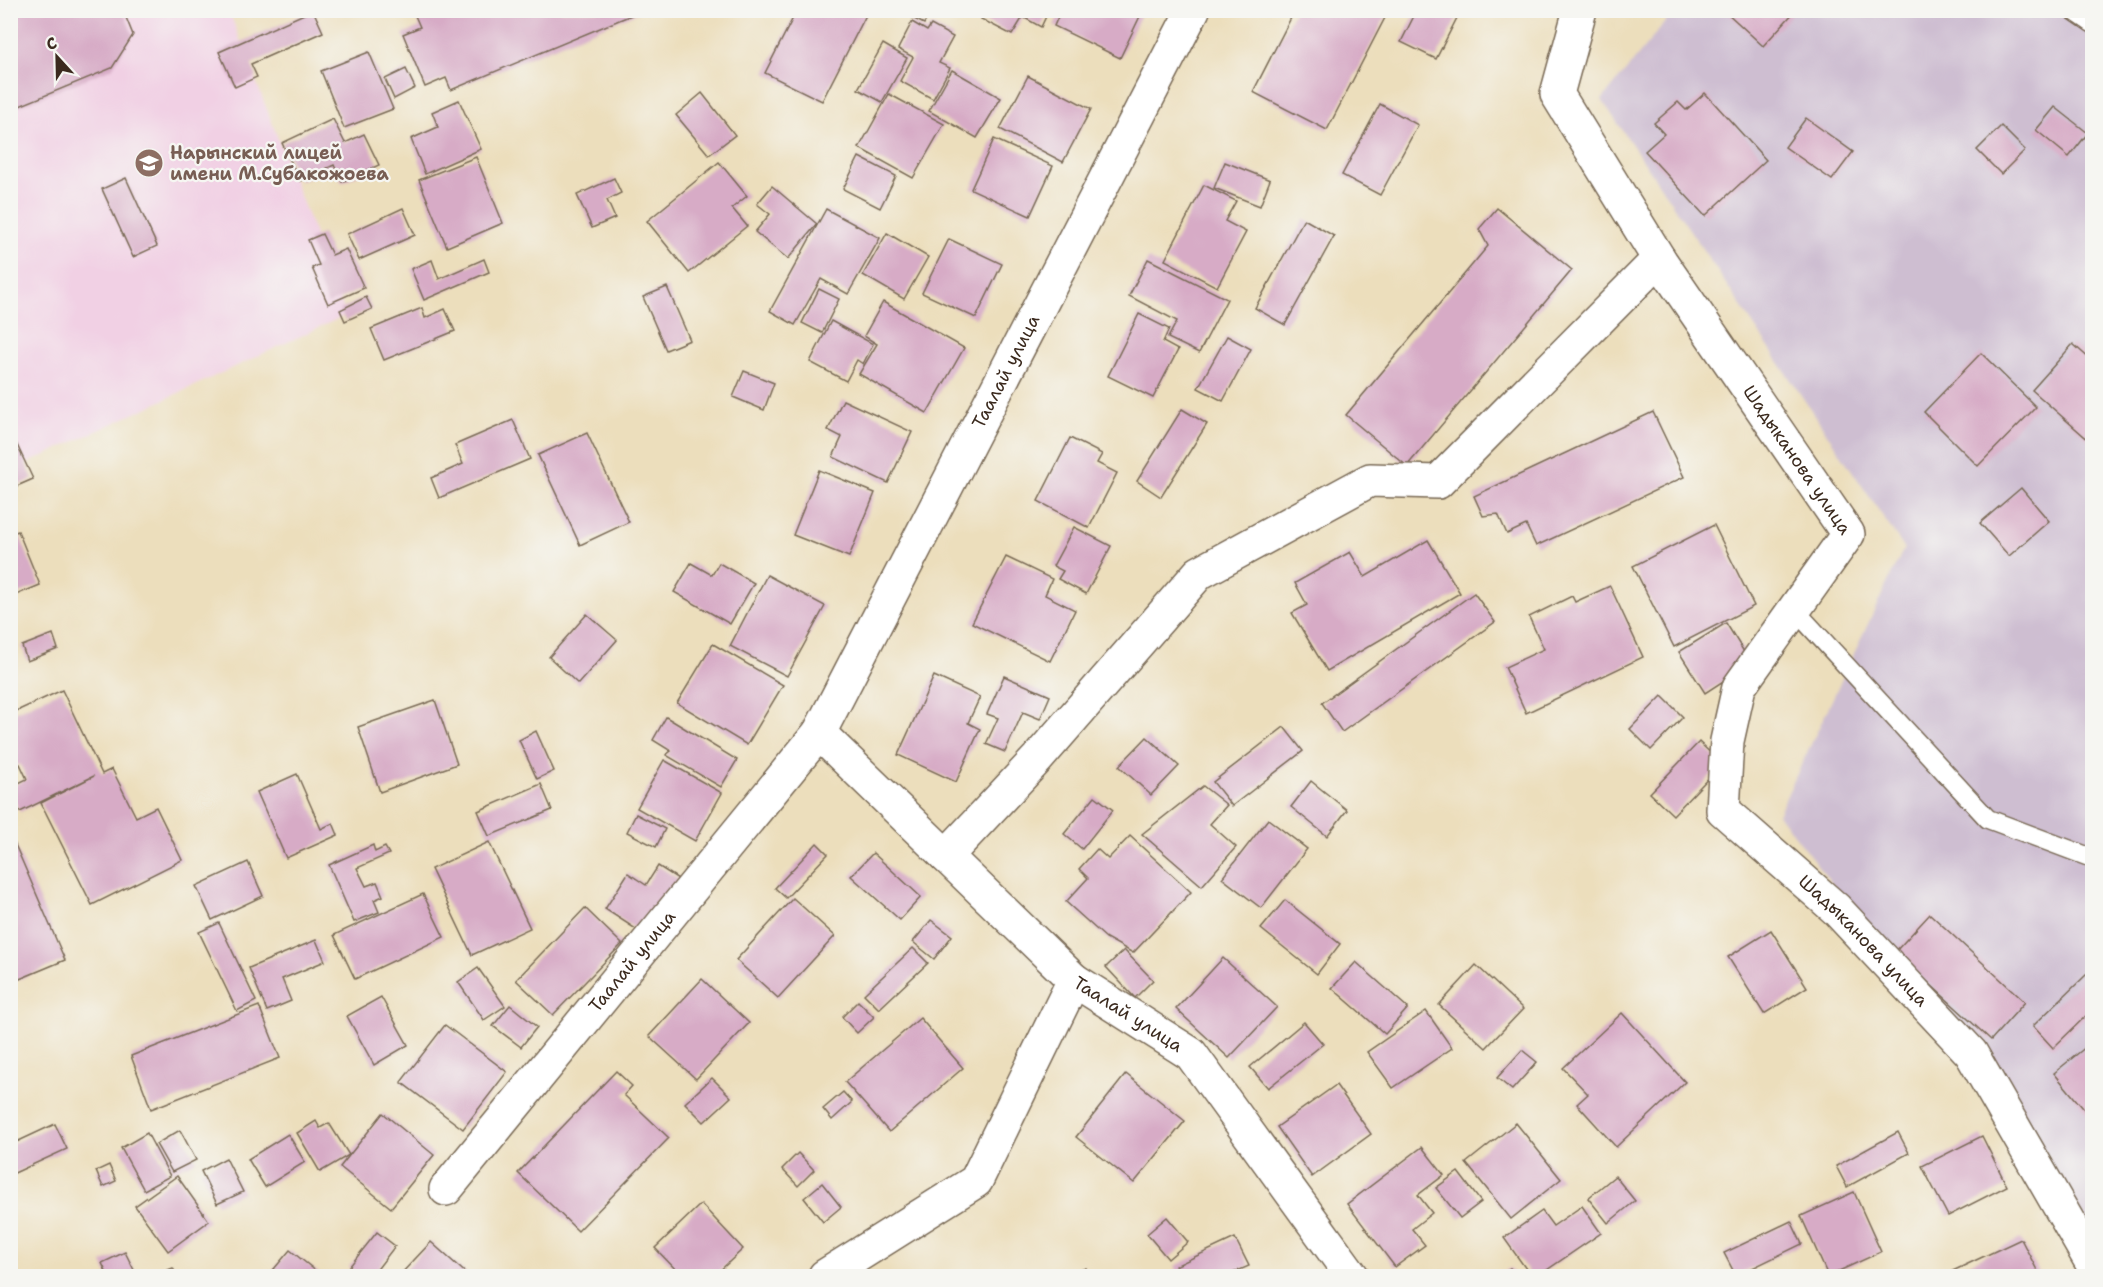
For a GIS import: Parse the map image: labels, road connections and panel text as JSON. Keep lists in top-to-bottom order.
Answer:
{
  "streets": {
    "street": ["Таалай улица", "Шадыканова улица"]
  },
  "places": {
    "school or university": ["Нарынский лицей имени М.Субакожоева"]
  },
  "north": "top"
}
